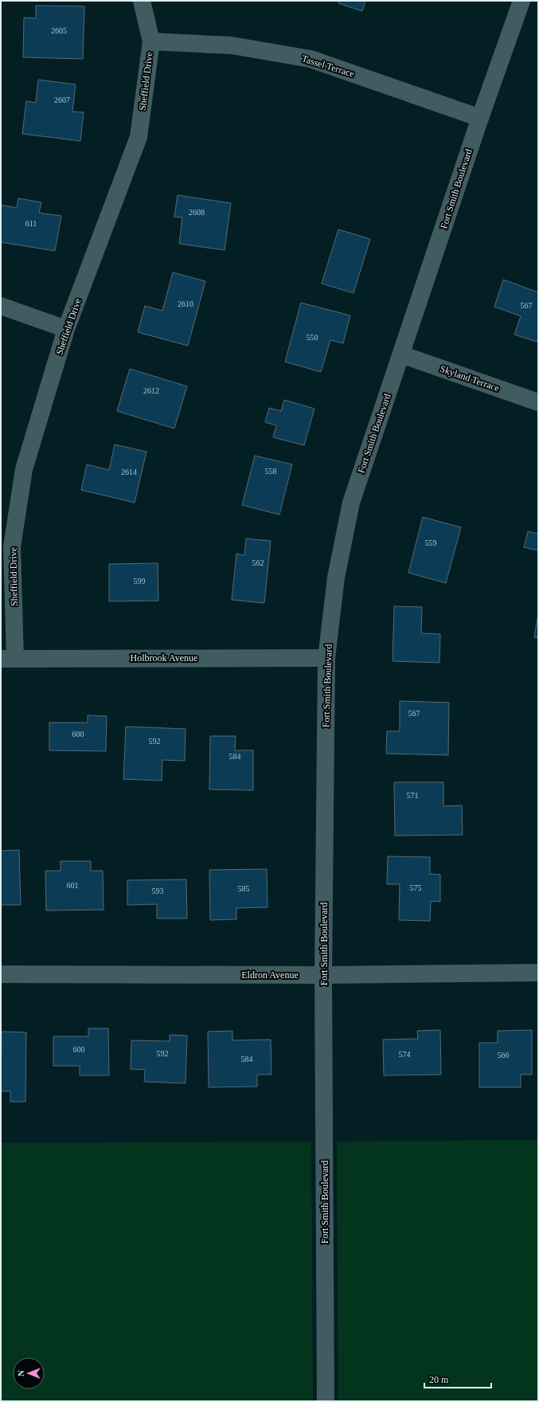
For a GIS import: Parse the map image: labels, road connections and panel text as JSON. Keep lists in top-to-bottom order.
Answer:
{
  "streets": {
    "street": [
      "Tassel Terrace",
      "Sheffield Drive",
      "Fort Smith Boulevard",
      "Skyland Terrace",
      "Holbrook Avenue",
      "Eldron Avenue"
    ]
  },
  "crossings": [
    ["Tassel Terrace", "Sheffield Drive"],
    ["Tassel Terrace", "Fort Smith Boulevard"],
    ["Sheffield Drive", "Holbrook Avenue"],
    ["Fort Smith Boulevard", "Skyland Terrace"],
    ["Fort Smith Boulevard", "Holbrook Avenue"],
    ["Fort Smith Boulevard", "Eldron Avenue"]
  ],
  "house_numbers": [
    "2605",
    "2607",
    "2608",
    "611",
    "2610",
    "567",
    "550",
    "2612",
    "558",
    "2614",
    "559",
    "562",
    "599",
    "567",
    "600",
    "592",
    "584",
    "571",
    "601",
    "575",
    "585",
    "593",
    "600",
    "592",
    "574",
    "566",
    "584"
  ],
  "scale_bar": "20 m",
  "north": "left"
}
